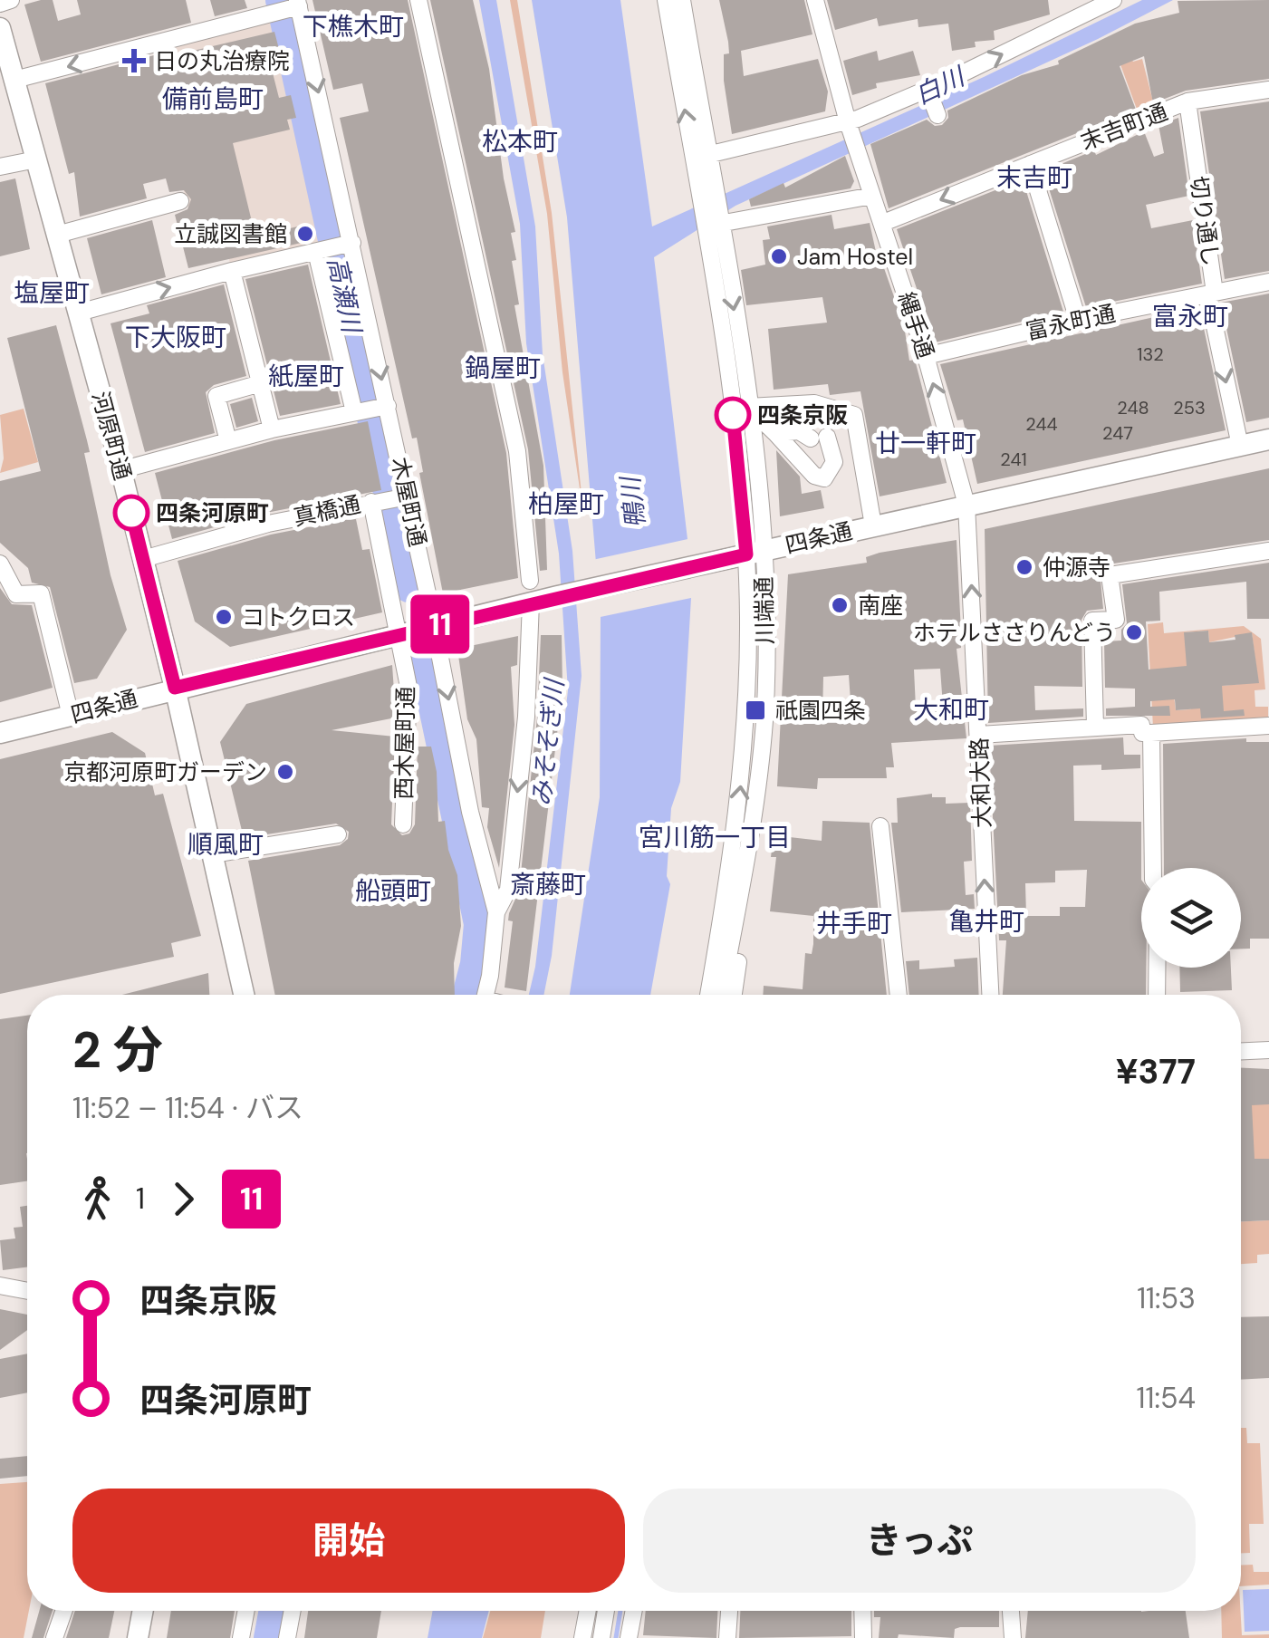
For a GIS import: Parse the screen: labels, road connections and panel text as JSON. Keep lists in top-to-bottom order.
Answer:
{
  "streets": {
    "main road": ["河原町通", "四条通"],
    "street": [
      "末吉町通",
      "切り通し",
      "富永町通",
      "縄手通",
      "木屋町通",
      "真橋通",
      "川端通",
      "西木屋町通",
      "大和大路"
    ]
  },
  "crossings": [
    ["末吉町通", "切り通し"],
    ["末吉町通", "縄手通"],
    ["切り通し", "富永町通"],
    ["切り通し", "四条通"],
    ["富永町通", "縄手通"],
    ["縄手通", "四条通"],
    ["縄手通", "大和大路"],
    ["河原町通", "真橋通"],
    ["河原町通", "四条通"],
    ["木屋町通", "真橋通"],
    ["木屋町通", "四条通"],
    ["木屋町通", "西木屋町通"],
    ["真橋通", "西木屋町通"],
    ["四条通", "川端通"],
    ["四条通", "西木屋町通"],
    ["四条通", "大和大路"]
  ],
  "one_way": ["切り通し"],
  "districts": [
    "下樵木町",
    "備前島町",
    "松本町",
    "末吉町",
    "塩屋町",
    "富永町",
    "下大阪町",
    "鍋屋町",
    "紙屋町",
    "廿一軒町",
    "柏屋町",
    "大和町",
    "宮川筋一丁目",
    "順風町",
    "斎藤町",
    "船頭町",
    "亀井町",
    "井手町"
  ],
  "water": [
    "白川",
    "高瀬川",
    "鴨川",
    "みそそぎ川"
  ],
  "places": {
    "health": ["日の丸治療院"],
    "other": [
      "立誠図書館",
      "Jam Hostel",
      "四条京阪",
      "四条河原町",
      "仲源寺",
      "南座",
      "コトクロス",
      "ホテルささりんどう",
      "京都河原町ガーデン"
    ],
    "transit": ["祇園四条"]
  },
  "lines": ["bus line 11"],
  "house_numbers": [
    "132",
    "248",
    "253",
    "244",
    "247",
    "241"
  ],
  "page": {
    "on_map": "11",
    "heading": ["2 分", "11:52 – 11:54 · バス", "¥377"],
    "legs": ["1", "11"],
    "list": [
      {
        "name": "四条京阪",
        "value": "11:53"
      },
      {
        "name": "四条河原町",
        "value": "11:54"
      }
    ],
    "buttons": ["開始", "きっぷ"]
  }
}
